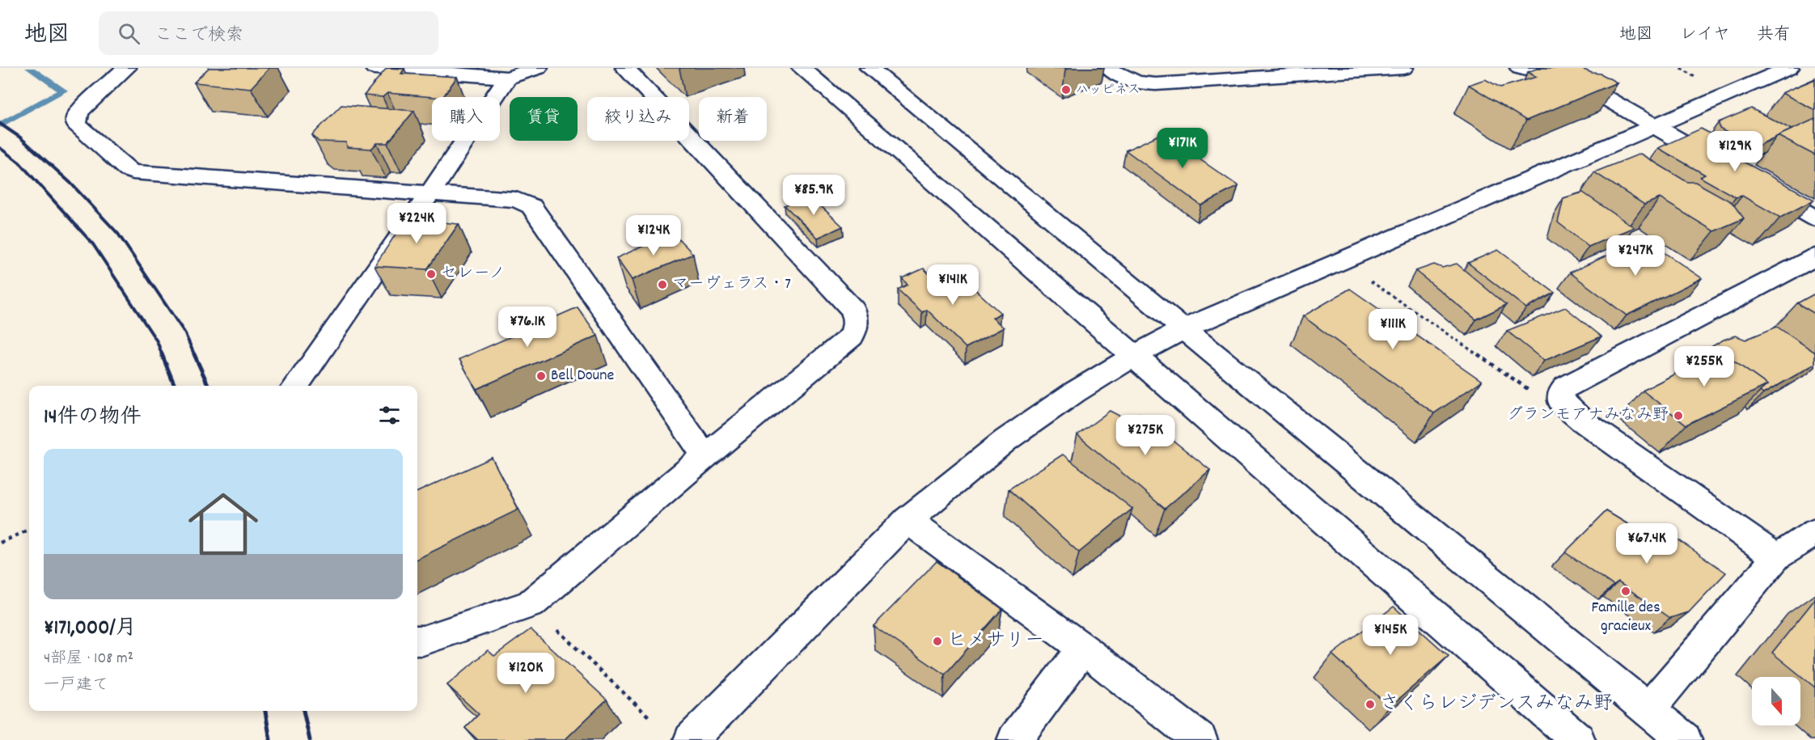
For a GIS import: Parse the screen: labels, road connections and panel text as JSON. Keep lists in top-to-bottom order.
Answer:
{
  "places": [
    "ハッピネス",
    "セレーノ",
    "マーヴェラス・7",
    "Bell Doune",
    "グランモアナみなみ野",
    "Famille des gracieux",
    "ヒメサリー",
    "さくらレジデンスみなみ野"
  ],
  "north": "bottom",
  "page": {
    "header": "地図",
    "search": "ここで検索",
    "nav": ["地図", "レイヤ", "共有"],
    "chip": [
      "購入",
      "賃貸",
      "絞り込み",
      "新着"
    ],
    "price": [
      "¥171K",
      "¥129K",
      "¥85.9K",
      "¥224K",
      "¥124K",
      "¥247K",
      "¥141K",
      "¥76.1K",
      "¥111K",
      "¥255K",
      "¥275K",
      "¥67.4K",
      "¥145K",
      "¥120K"
    ],
    "heading": "14件の物件",
    "list": [
      {
        "name": "¥171,000/月",
        "note": "4部屋 · 108 m² · 一戸建て"
      }
    ]
  }
}
